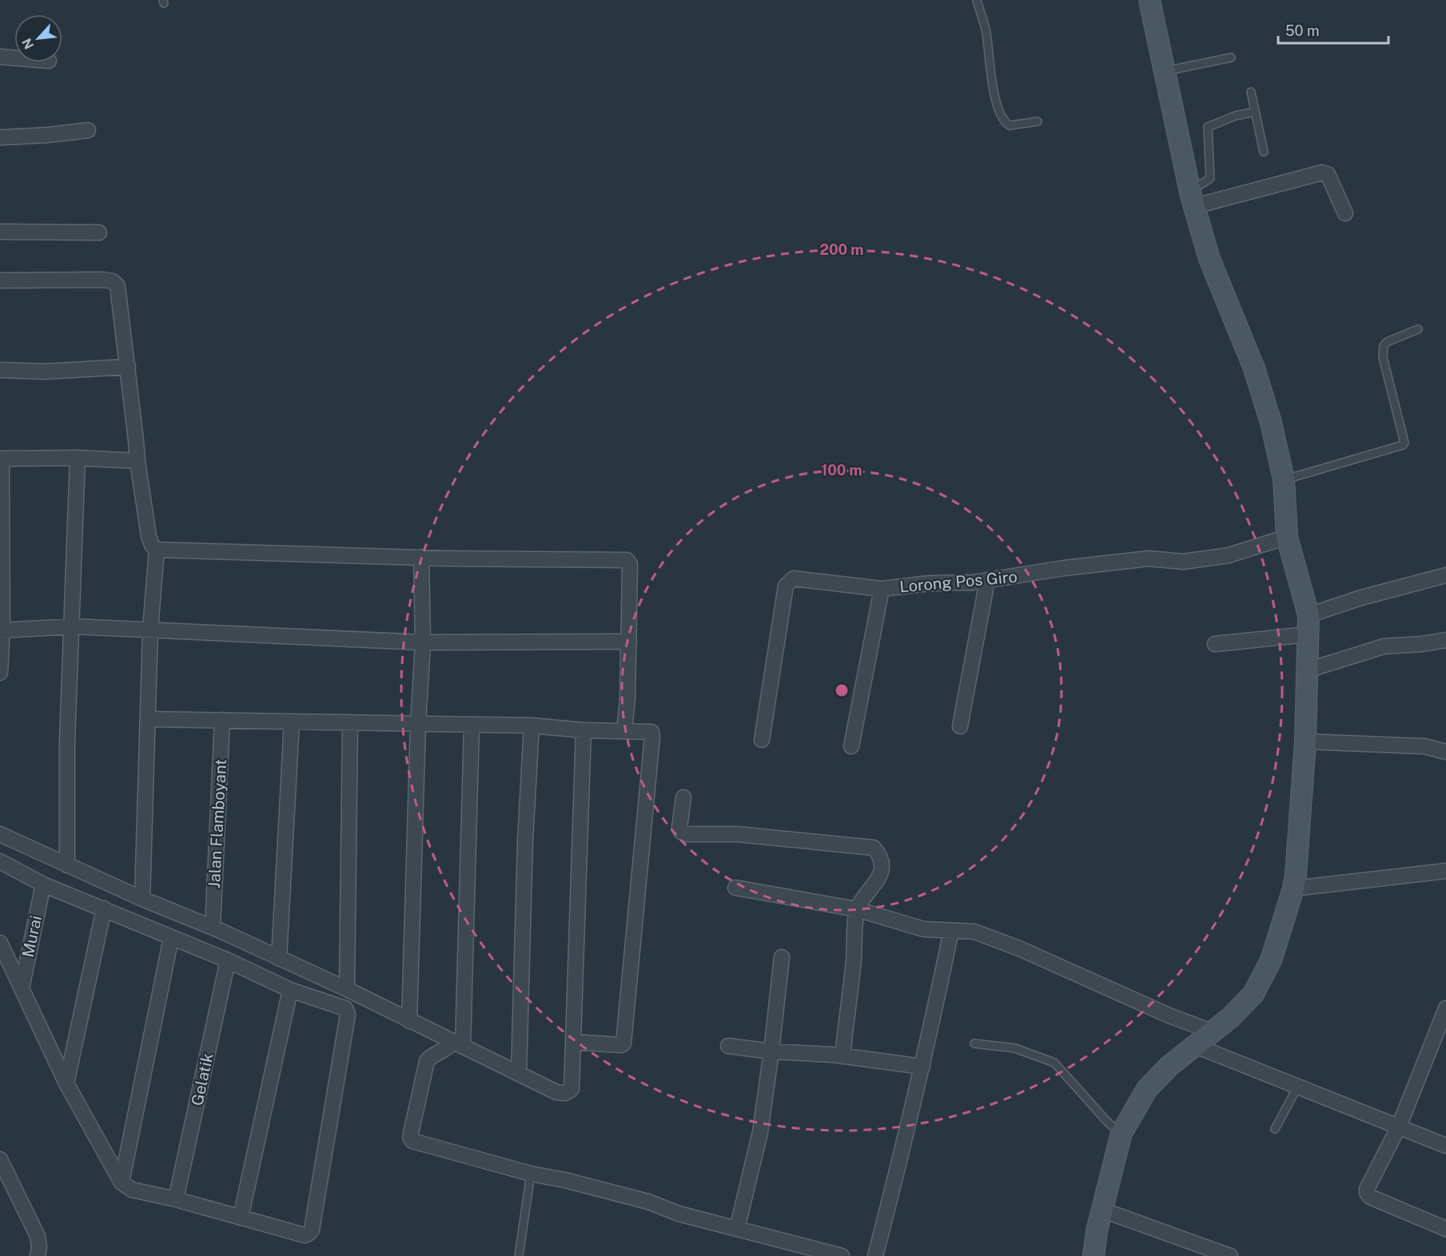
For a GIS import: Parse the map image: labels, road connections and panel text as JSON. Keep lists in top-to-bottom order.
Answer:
{
  "streets": {
    "street": [
      "Lorong Pos Giro",
      "Jalan Flamboyant",
      "Murai",
      "Gelatik"
    ]
  },
  "scale_bar": "50 m",
  "north": "bottom left",
  "rings": ["200 m", "100 m"]
}
